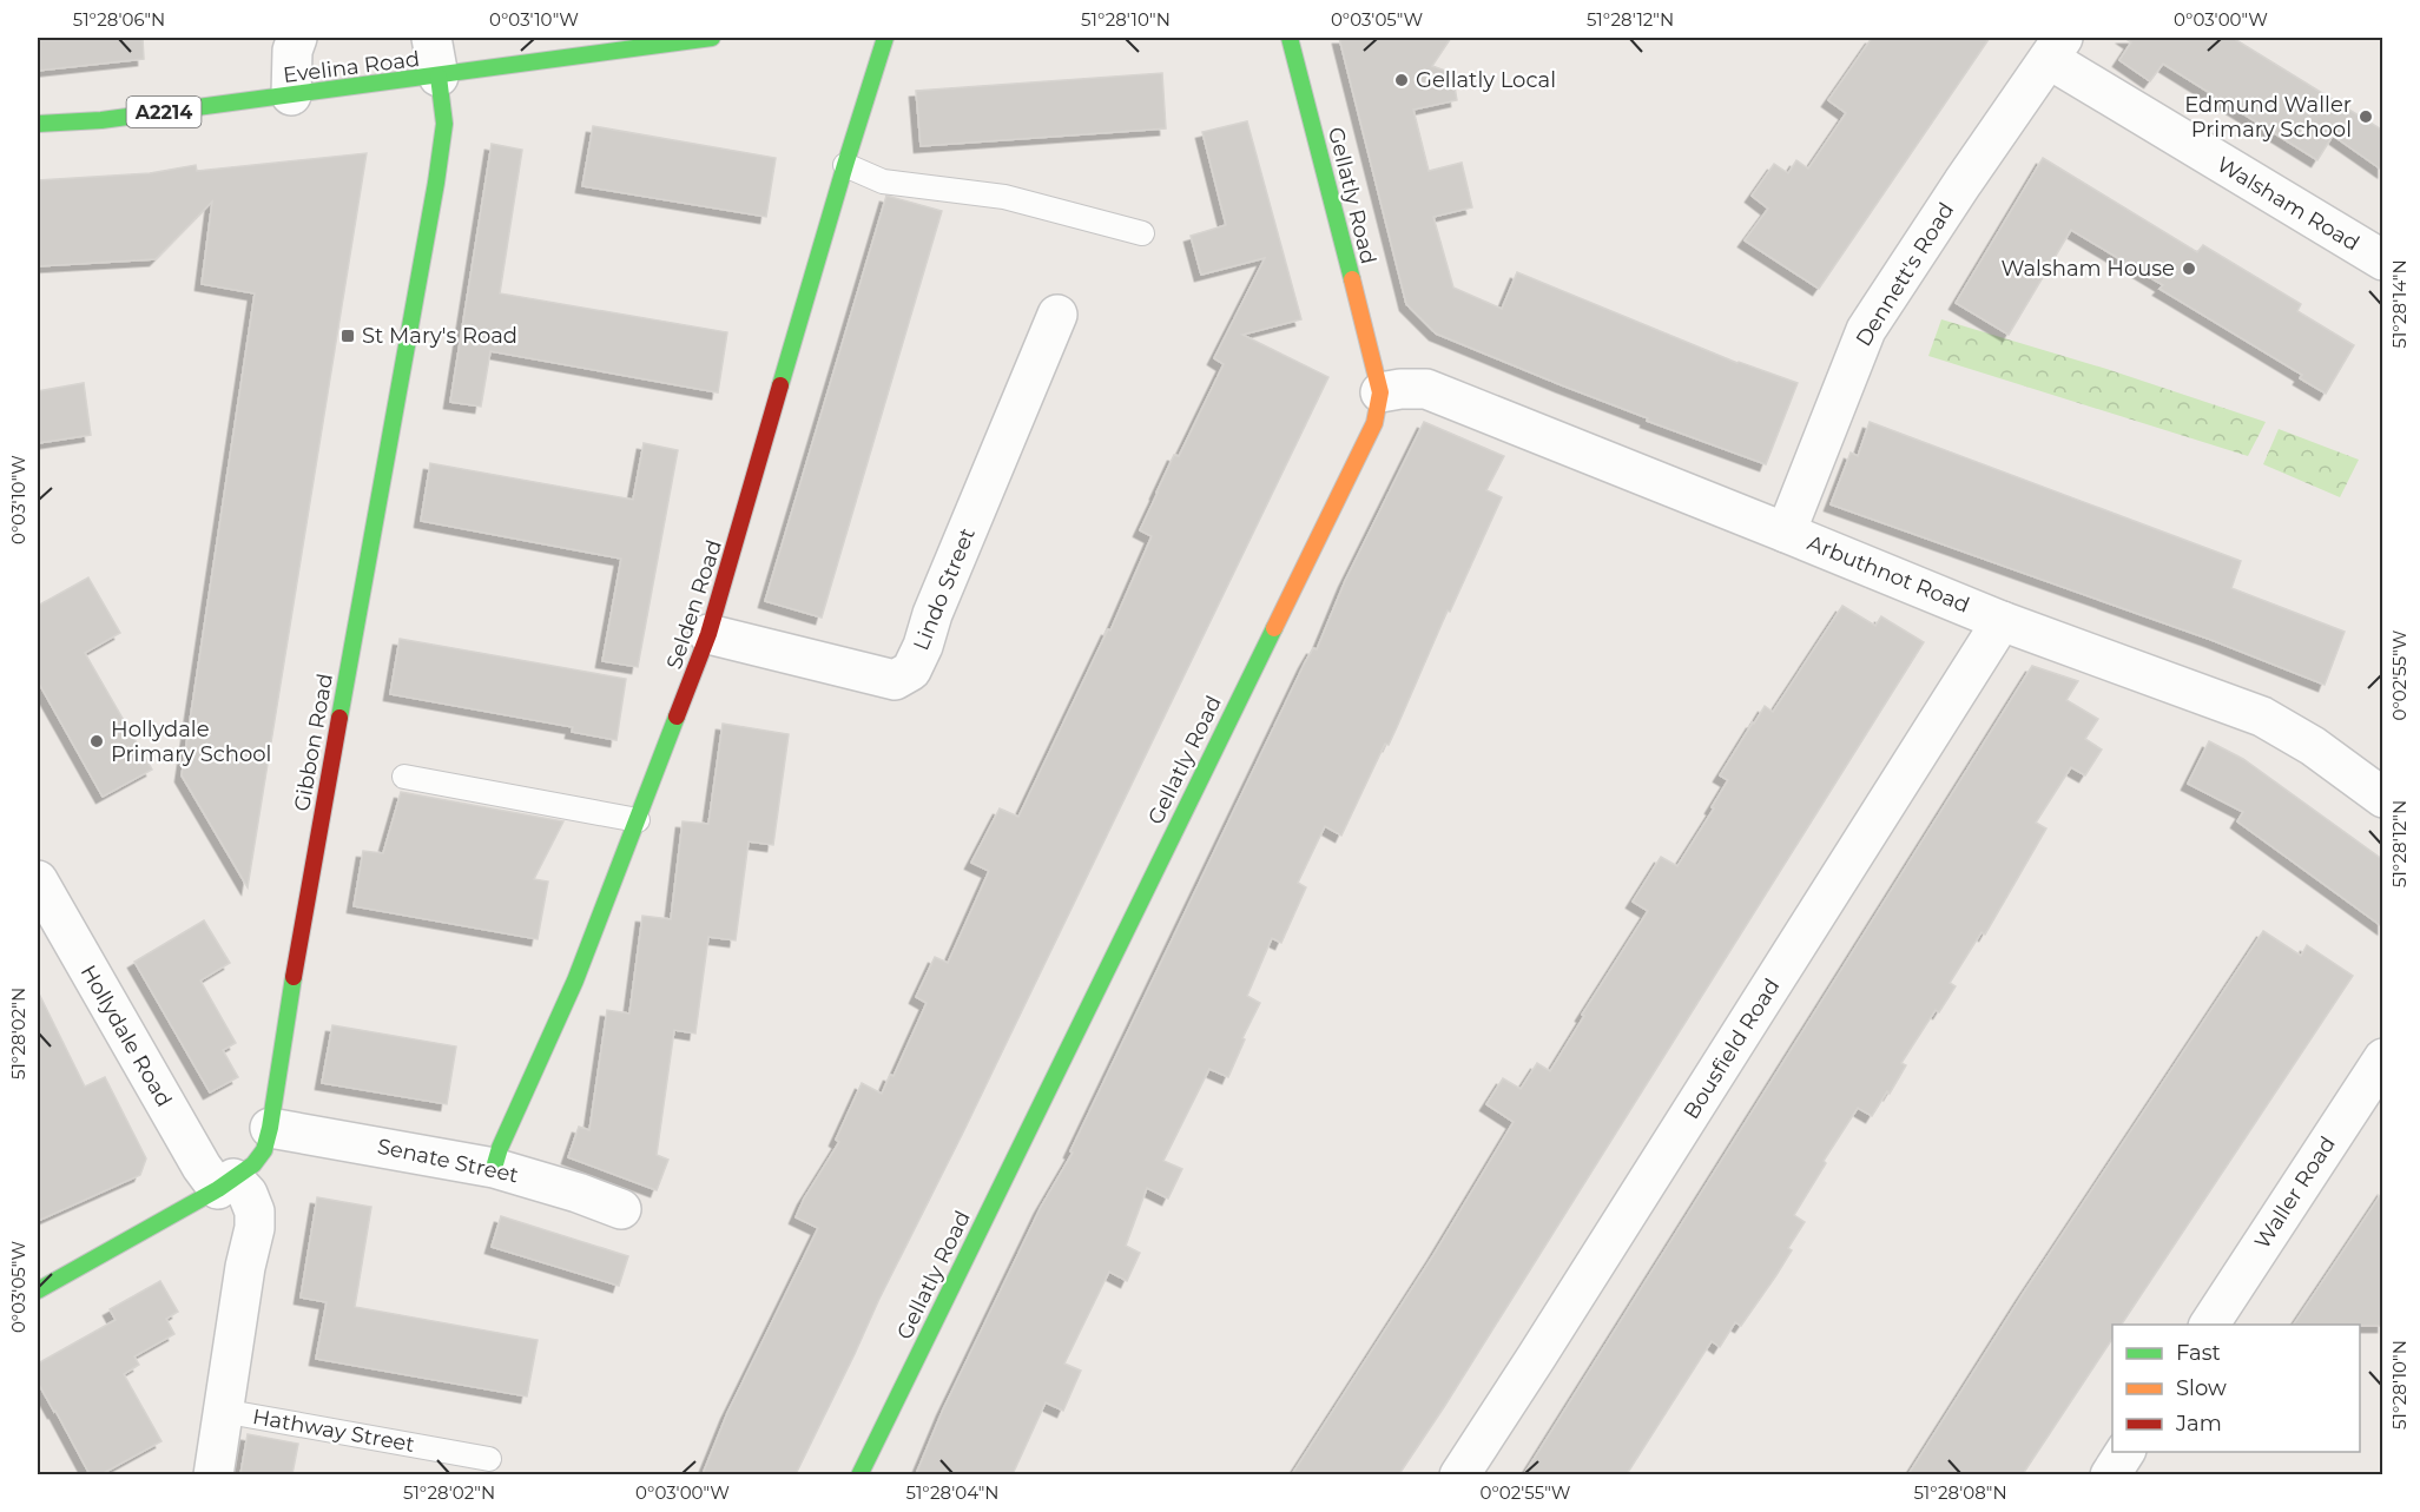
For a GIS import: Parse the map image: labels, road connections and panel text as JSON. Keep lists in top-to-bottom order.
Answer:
{
  "streets": {
    "street": [
      "Evelina Road",
      "A2214",
      "Gellatly Road",
      "Walsham Road",
      "Dennett's Road",
      "Arbuthnot Road",
      "Lindo Street",
      "Selden Road",
      "Gibbon Road",
      "Hollydale Road",
      "Bousfield Road",
      "Senate Street",
      "Waller Road"
    ],
    "lane": ["Hathway Street"]
  },
  "crossings": [
    ["Evelina Road", "Gibbon Road"],
    ["Gellatly Road", "Arbuthnot Road"],
    ["Walsham Road", "Dennett's Road"],
    ["Dennett's Road", "Arbuthnot Road"],
    ["Arbuthnot Road", "Bousfield Road"],
    ["Lindo Street", "Selden Road"],
    ["Selden Road", "Senate Street"],
    ["Gibbon Road", "Hollydale Road"],
    ["Gibbon Road", "Senate Street"],
    ["Hollydale Road", "Hathway Street"]
  ],
  "places": {
    "other": [
      "Gellatly Local",
      "Edmund Waller Primary School",
      "Walsham House",
      "Hollydale Primary School"
    ],
    "transit": ["St Mary's Road"]
  },
  "legend": ["Fast", "Slow", "Jam"],
  "coordinates": [
    "51°28'06\"N",
    "0°03'10\"W",
    "51°28'10\"N",
    "0°03'05\"W",
    "51°28'12\"N",
    "0°03'00\"W",
    "51°28'14\"N",
    "0°02'55\"W",
    "51°28'02\"N",
    "51°28'04\"N",
    "51°28'08\"N"
  ]
}
